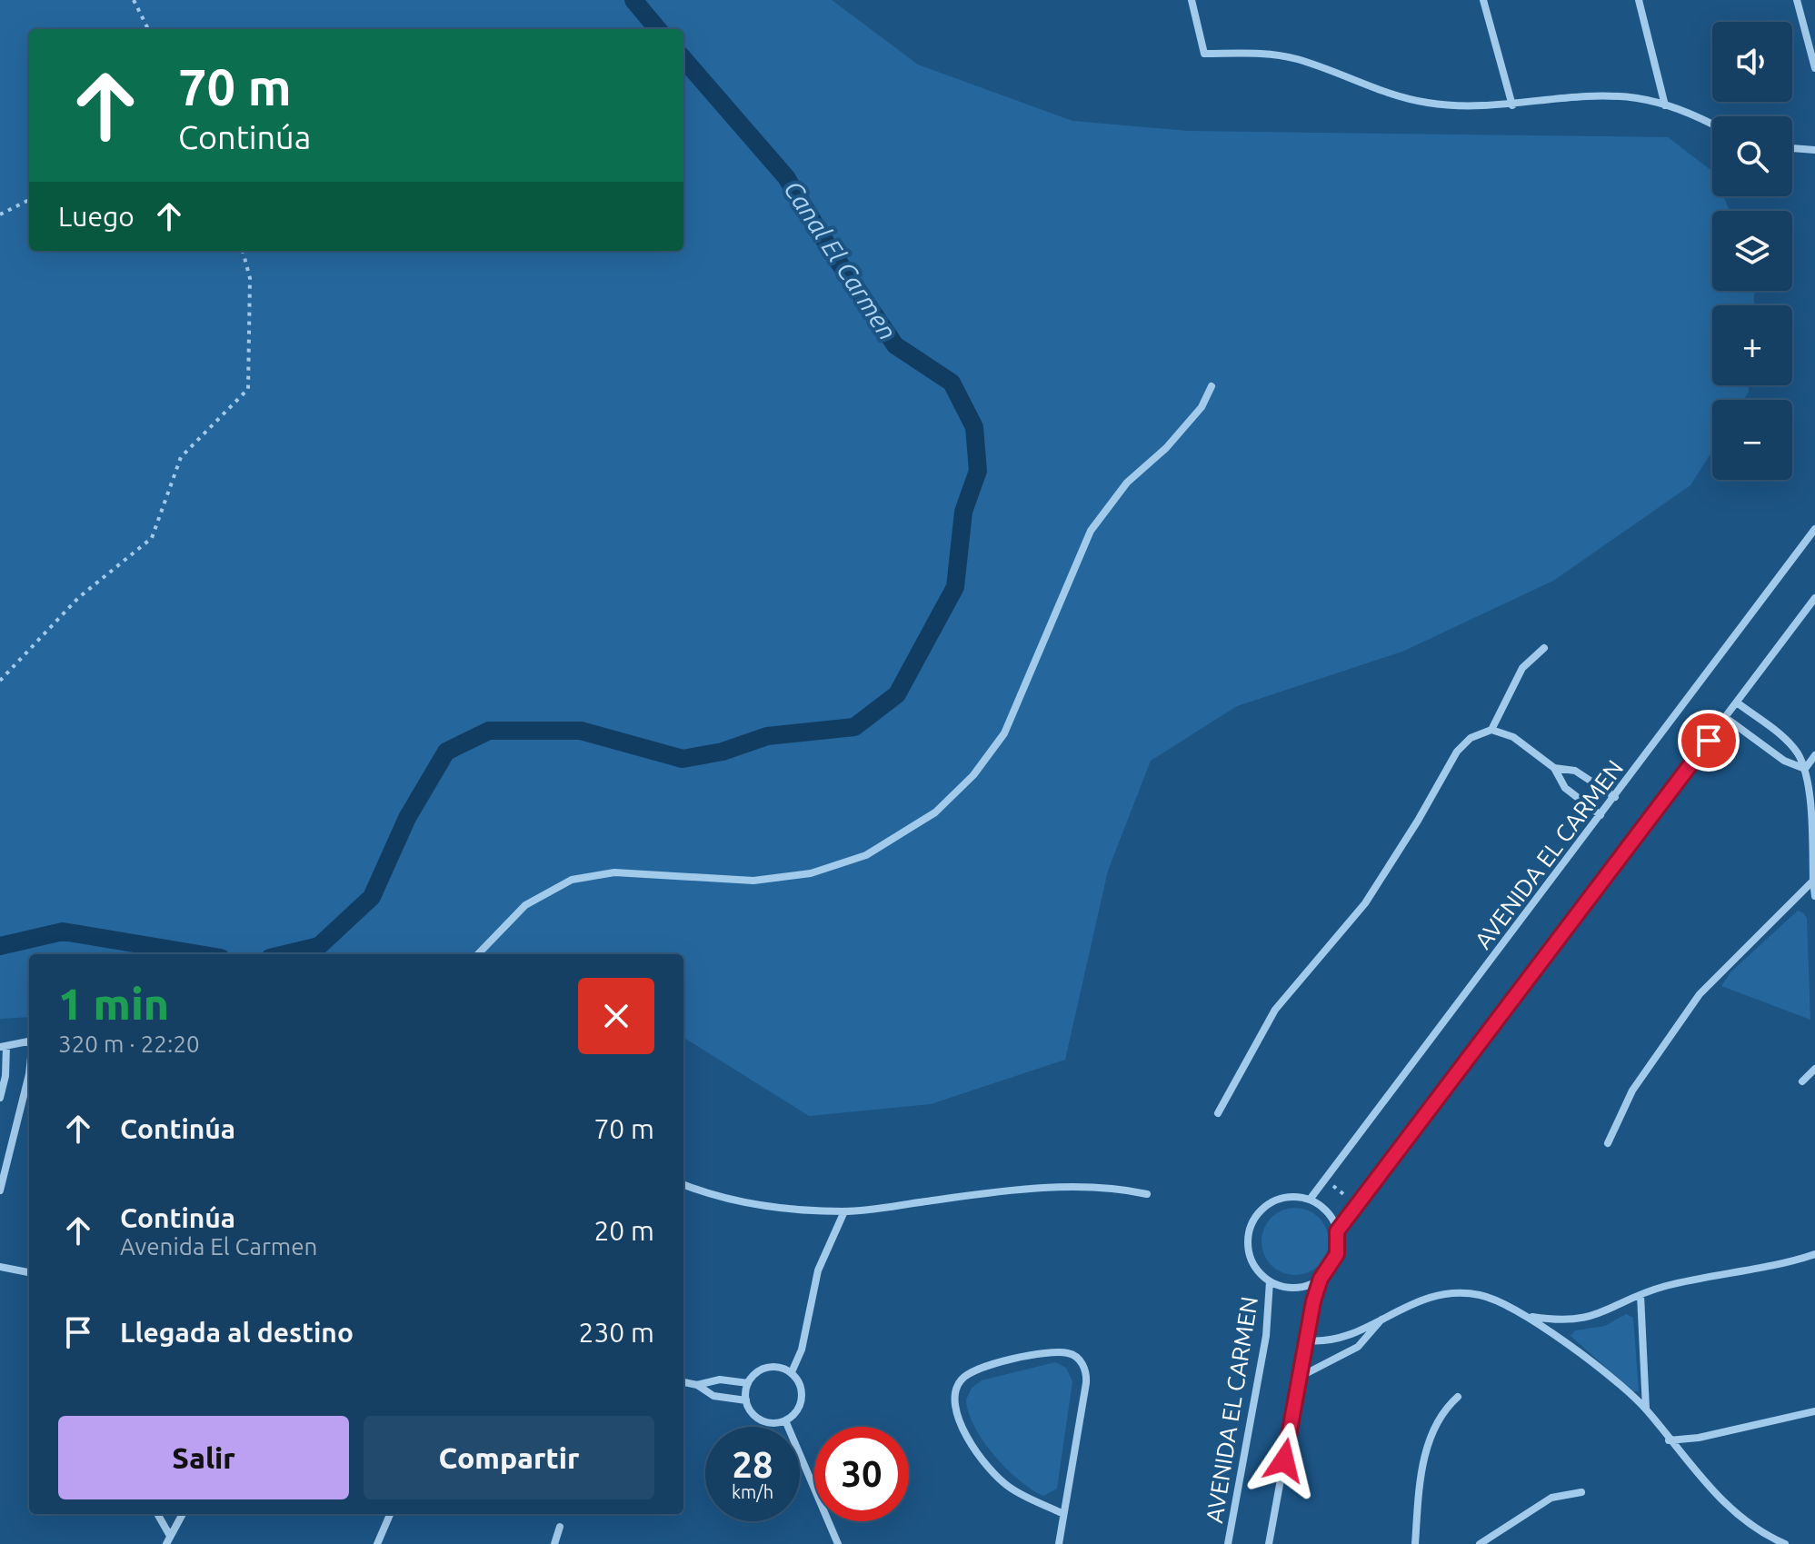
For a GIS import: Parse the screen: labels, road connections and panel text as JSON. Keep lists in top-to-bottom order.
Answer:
{
  "streets": {
    "street": ["AVENIDA EL CARMEN"]
  },
  "water": ["Canal El Carmen"],
  "page": {
    "map_buttons": ["+", "−"],
    "turn": ["70 m", "Continúa"],
    "then": "Luego",
    "heading": ["1 min", "320 m · 22:20"],
    "list": [
      {
        "name": "Continúa",
        "value": "70 m"
      },
      {
        "name": "Continúa",
        "note": "Avenida El Carmen",
        "value": "20 m"
      },
      {
        "name": "Llegada al destino",
        "value": "230 m"
      }
    ],
    "buttons": ["Salir", "Compartir"],
    "speed": "28 km/h",
    "limit": "30"
  }
}
